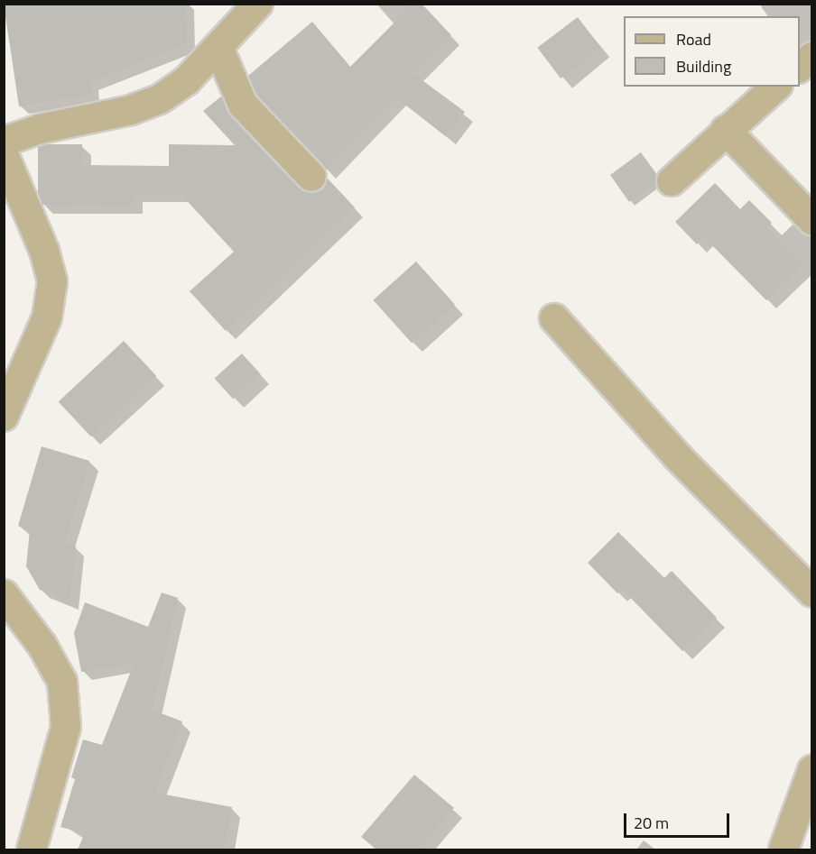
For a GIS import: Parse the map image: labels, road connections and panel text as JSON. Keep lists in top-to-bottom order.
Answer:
{
  "legend": ["Road", "Building"],
  "scale_bar": "20 m"
}
